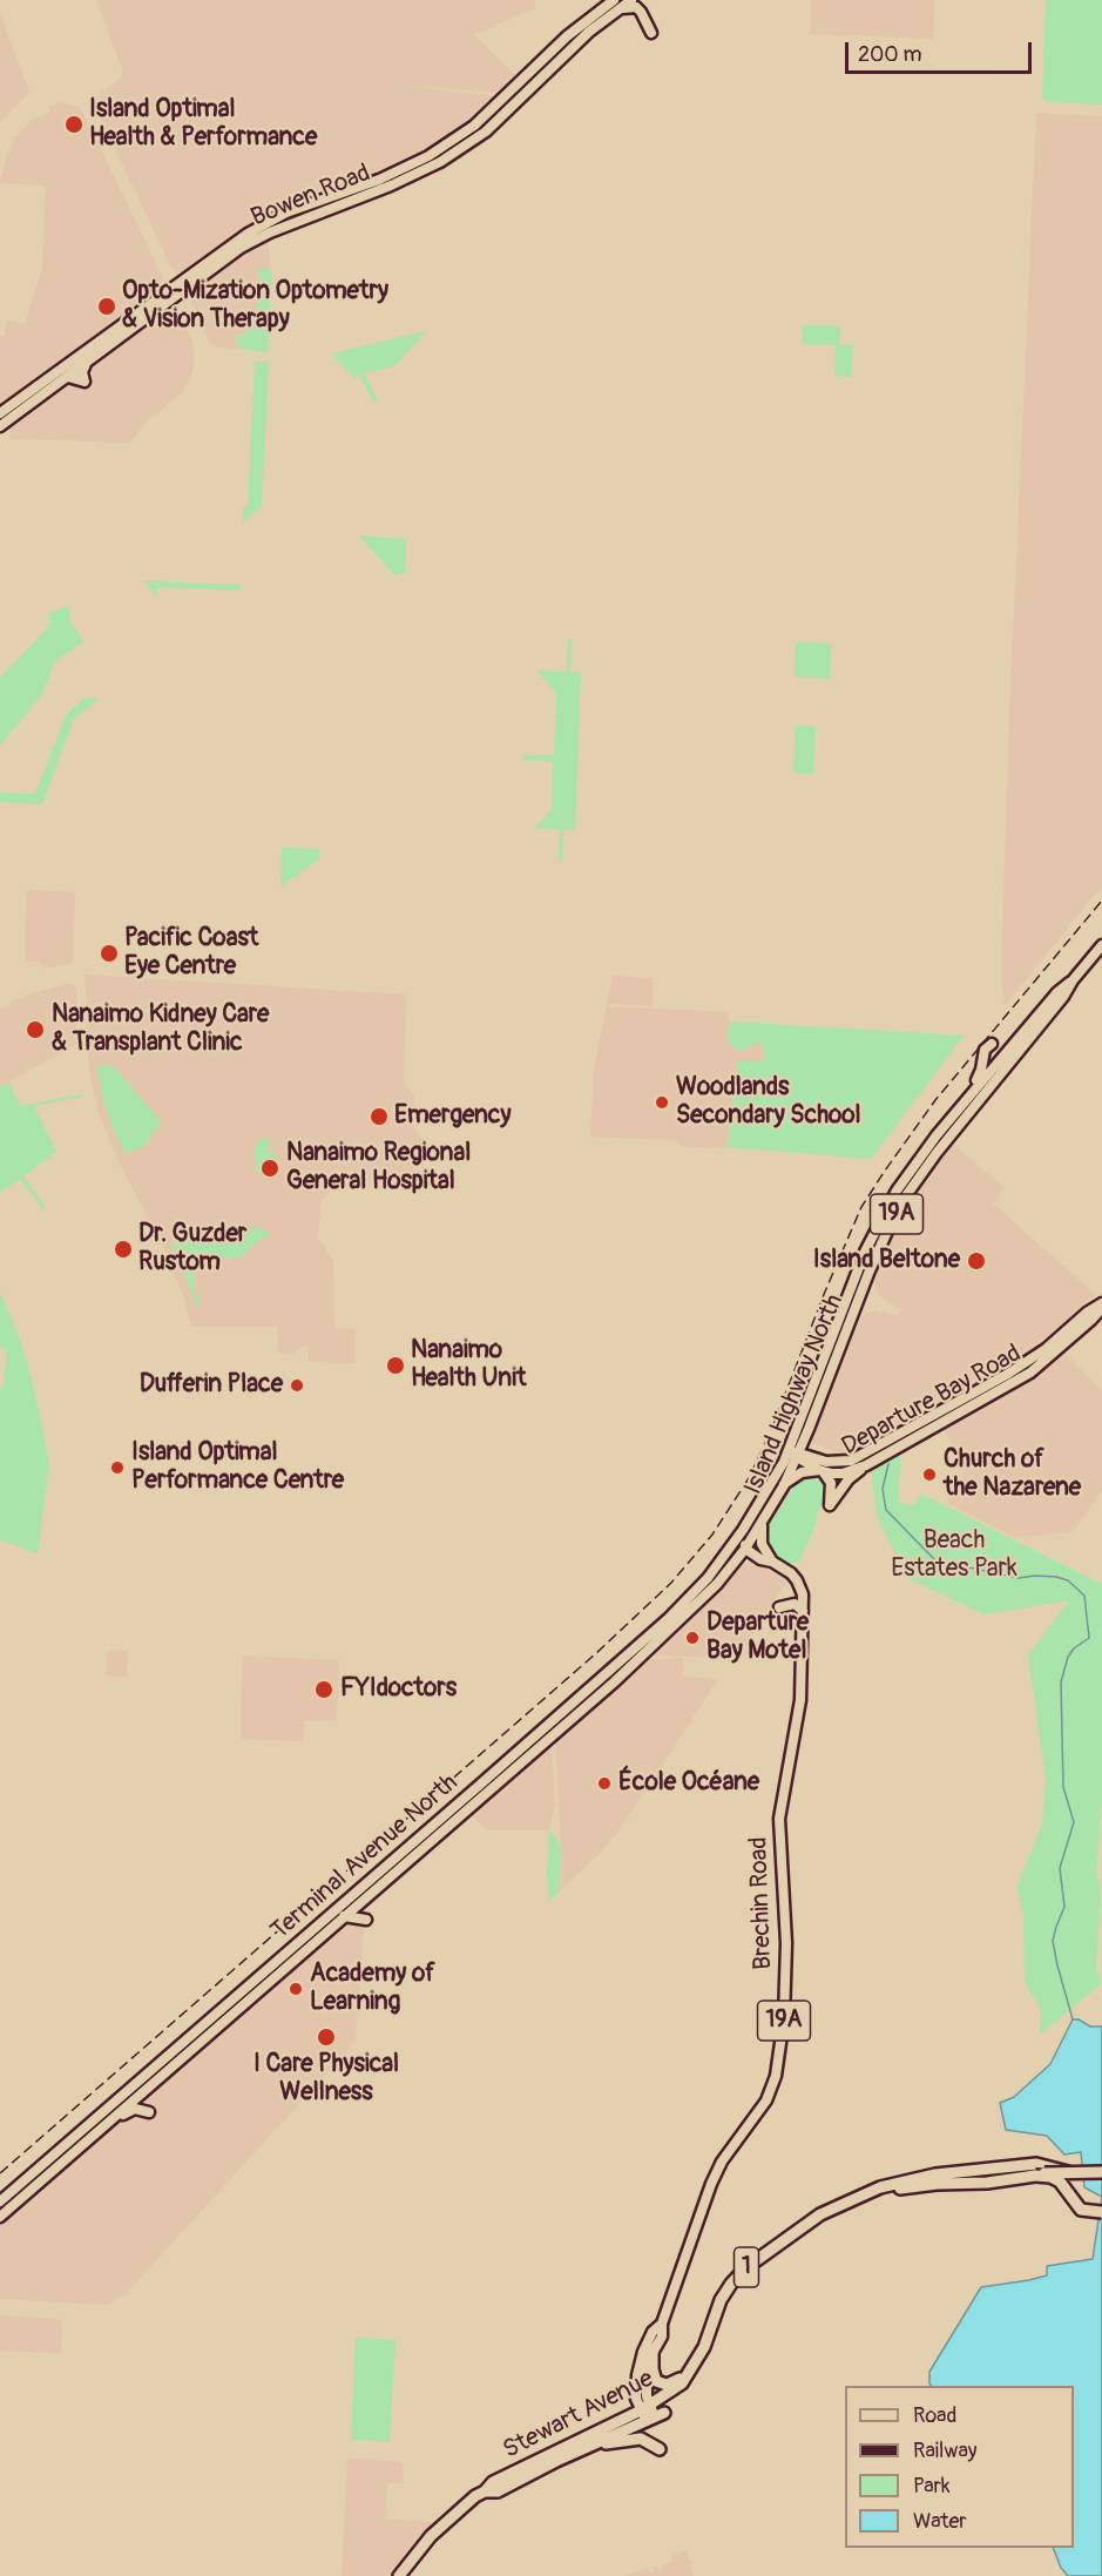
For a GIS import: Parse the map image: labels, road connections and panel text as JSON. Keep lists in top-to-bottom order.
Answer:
{
  "streets": {
    "highway": ["1", "Stewart Avenue"],
    "main road": [
      "Bowen Road",
      "19A",
      "Island Highway North",
      "Departure Bay Road",
      "Terminal Avenue North",
      "Brechin Road"
    ]
  },
  "crossings": [
    ["Island Highway North", "Departure Bay Road"],
    ["Island Highway North", "Terminal Avenue North"],
    ["Island Highway North", "Brechin Road"],
    ["Terminal Avenue North", "Brechin Road"],
    ["Brechin Road", "Stewart Avenue"],
    ["1", "Stewart Avenue"]
  ],
  "parks": ["Beach Estates Park"],
  "places": [
    "Island Optimal Health & Performance",
    "Opto-Mization Optometry & Vision Therapy",
    "Pacific Coast Eye Centre",
    "Nanaimo Kidney Care & Transplant Clinic",
    "Woodlands Secondary School",
    "Emergency",
    "Nanaimo Regional General Hospital",
    "Dr. Guzder Rustom",
    "Island Beltone",
    "Nanaimo Health Unit",
    "Dufferin Place",
    "Island Optimal Performance Centre",
    "Church of the Nazarene",
    "Departure Bay Motel",
    "FYIdoctors",
    "École Océane",
    "Academy of Learning",
    "I Care Physical Wellness"
  ],
  "legend": [
    "Road",
    "Railway",
    "Park",
    "Water"
  ],
  "scale_bar": "200 m"
}
